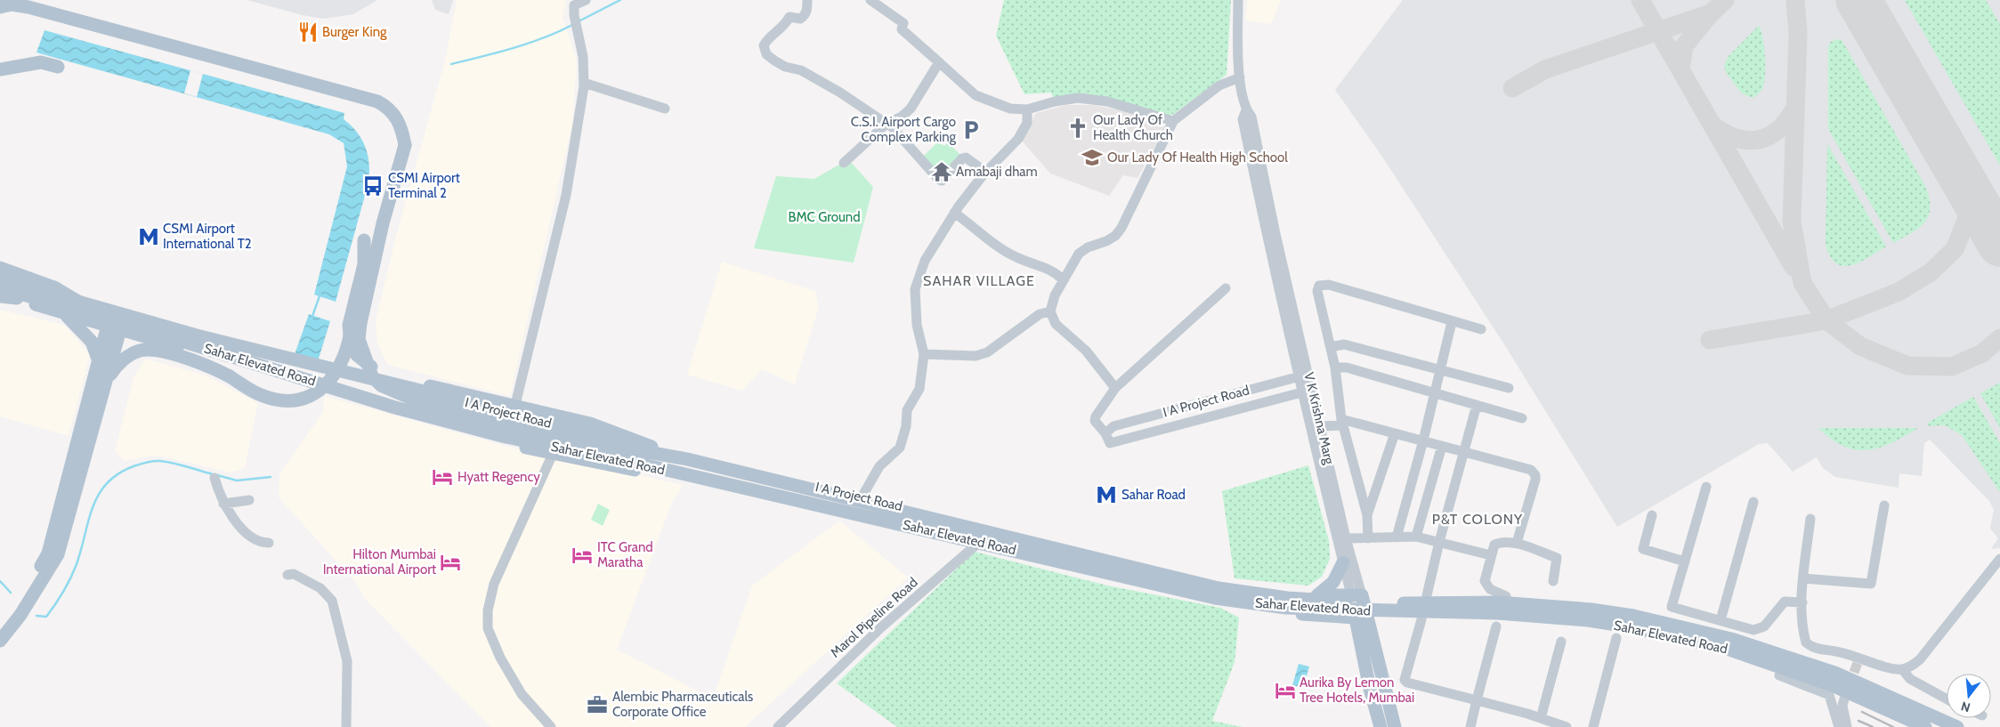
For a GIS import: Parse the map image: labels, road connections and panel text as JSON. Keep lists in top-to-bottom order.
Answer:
{
  "streets": {
    "main road": ["Sahar Elevated Road", "I A Project Road", "V K Krishna Marg"],
    "street": ["Marol Pipeline Road"]
  },
  "crossings": [
    ["Sahar Elevated Road", "I A Project Road"],
    ["I A Project Road", "V K Krishna Marg"],
    ["I A Project Road", "Marol Pipeline Road"]
  ],
  "districts": ["SAHAR VILLAGE", "P&T COLONY"],
  "parks": ["BMC Ground"],
  "places": {
    "restaurant": ["Burger King"],
    "church": ["Our Lady Of Health Church"],
    "parking": ["C.S.I. Airport Cargo Complex Parking"],
    "school or university": ["Our Lady Of Health High School"],
    "temple": ["Amabaji dham"],
    "bus stop": ["CSMI Airport Terminal 2"],
    "metro station": ["CSMI Airport International T2", "Sahar Road"],
    "hotel": [
      "Hyatt Regency",
      "ITC Grand Maratha",
      "Hilton Mumbai International Airport",
      "Aurika By Lemon Tree Hotels, Mumbai"
    ],
    "office": ["Alembic Pharmaceuticals Corporate Office"]
  },
  "north": "bottom"
}
